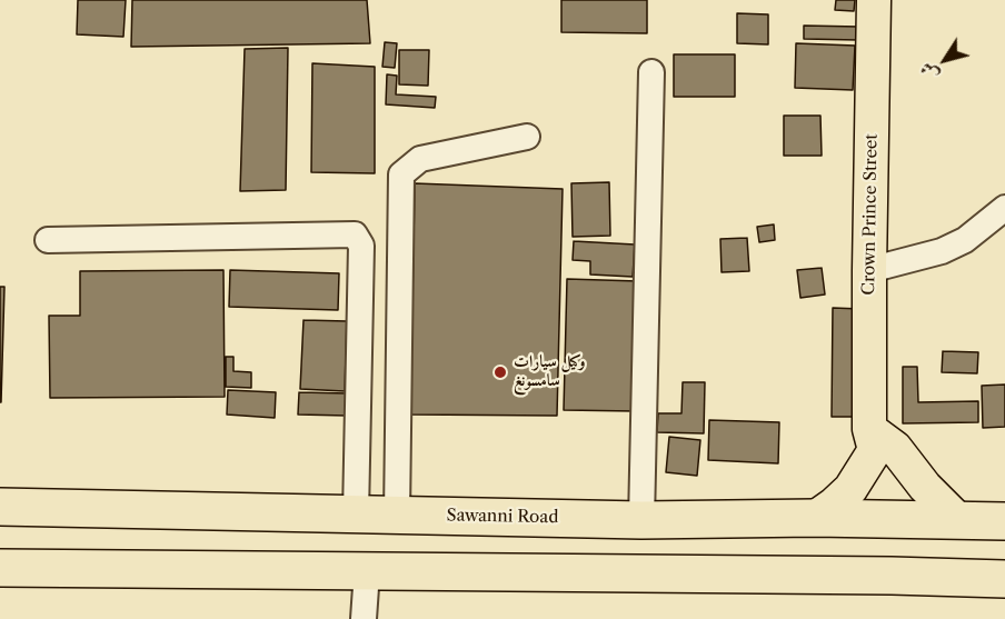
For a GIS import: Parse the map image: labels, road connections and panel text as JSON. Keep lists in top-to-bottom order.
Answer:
{
  "streets": {
    "highway": ["Sawanni Road"],
    "main road": ["Crown Prince Street"]
  },
  "crossings": [
    ["Crown Prince Street", "Sawanni Road"]
  ],
  "places": ["وكيل سيارات سامسونغ"],
  "north": "bottom left"
}
